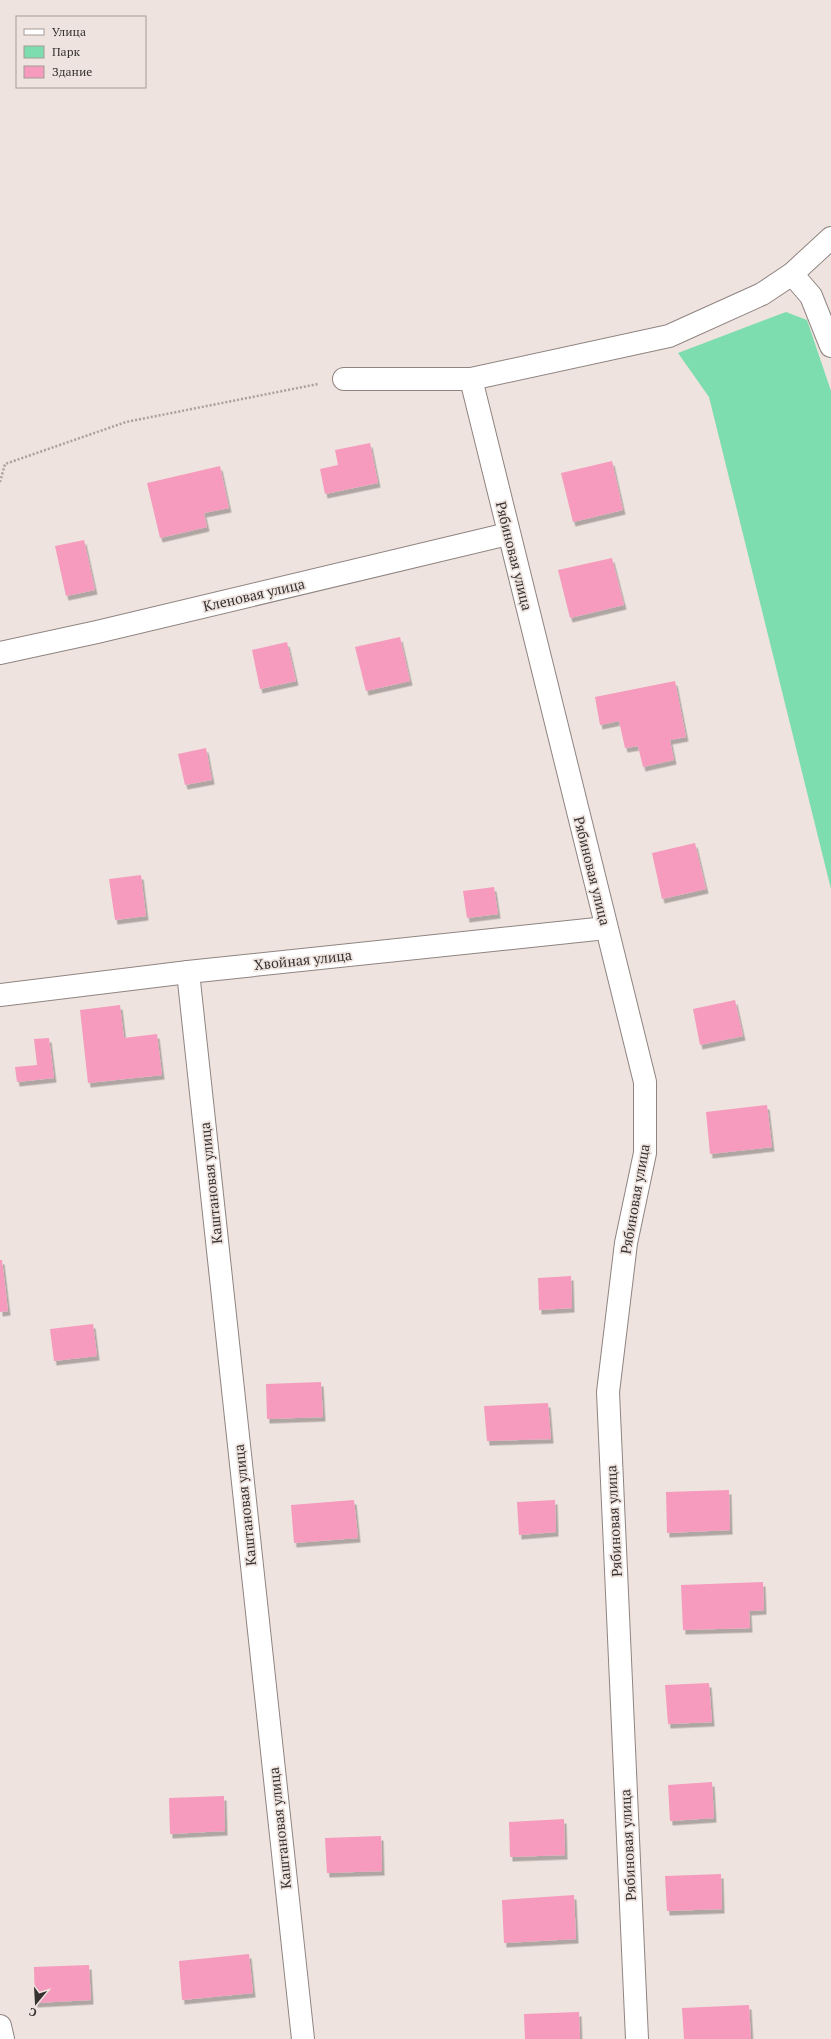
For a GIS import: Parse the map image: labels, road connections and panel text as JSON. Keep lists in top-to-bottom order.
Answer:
{
  "streets": {
    "street": [
      "Рябиновая улица",
      "Кленовая улица",
      "Хвойная улица",
      "Каштановая улица"
    ]
  },
  "crossings": [
    ["Рябиновая улица", "Кленовая улица"],
    ["Рябиновая улица", "Хвойная улица"],
    ["Хвойная улица", "Каштановая улица"]
  ],
  "legend": ["Улица", "Парк", "Здание"],
  "north": "bottom"
}
